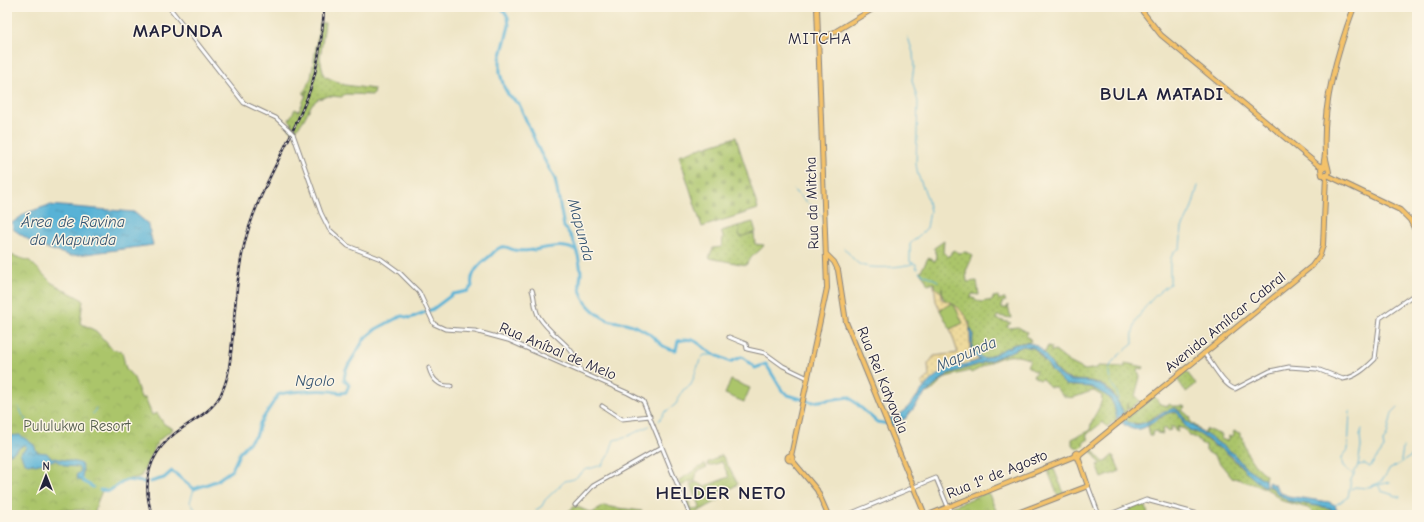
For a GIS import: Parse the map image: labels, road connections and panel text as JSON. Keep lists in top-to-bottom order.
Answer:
{
  "streets": {
    "main road": [
      "Rua da Mitcha",
      "Avenida Amílcar Cabral",
      "Rua Rei Katyavala",
      "Rua 1º de Agosto"
    ],
    "street": ["Rua Aníbal de Melo"]
  },
  "crossings": [
    ["Rua da Mitcha", "Rua Rei Katyavala"],
    ["Avenida Amílcar Cabral", "Rua 1º de Agosto"],
    ["Rua Rei Katyavala", "Rua 1º de Agosto"]
  ],
  "districts": [
    "MAPUNDA",
    "MITCHA",
    "BULA MATADI",
    "HELDER NETO"
  ],
  "water": ["Área de Ravina da Mapunda", "Mapunda", "Ngolo"],
  "parks": ["Pululukwa Resort"],
  "north": "top"
}
